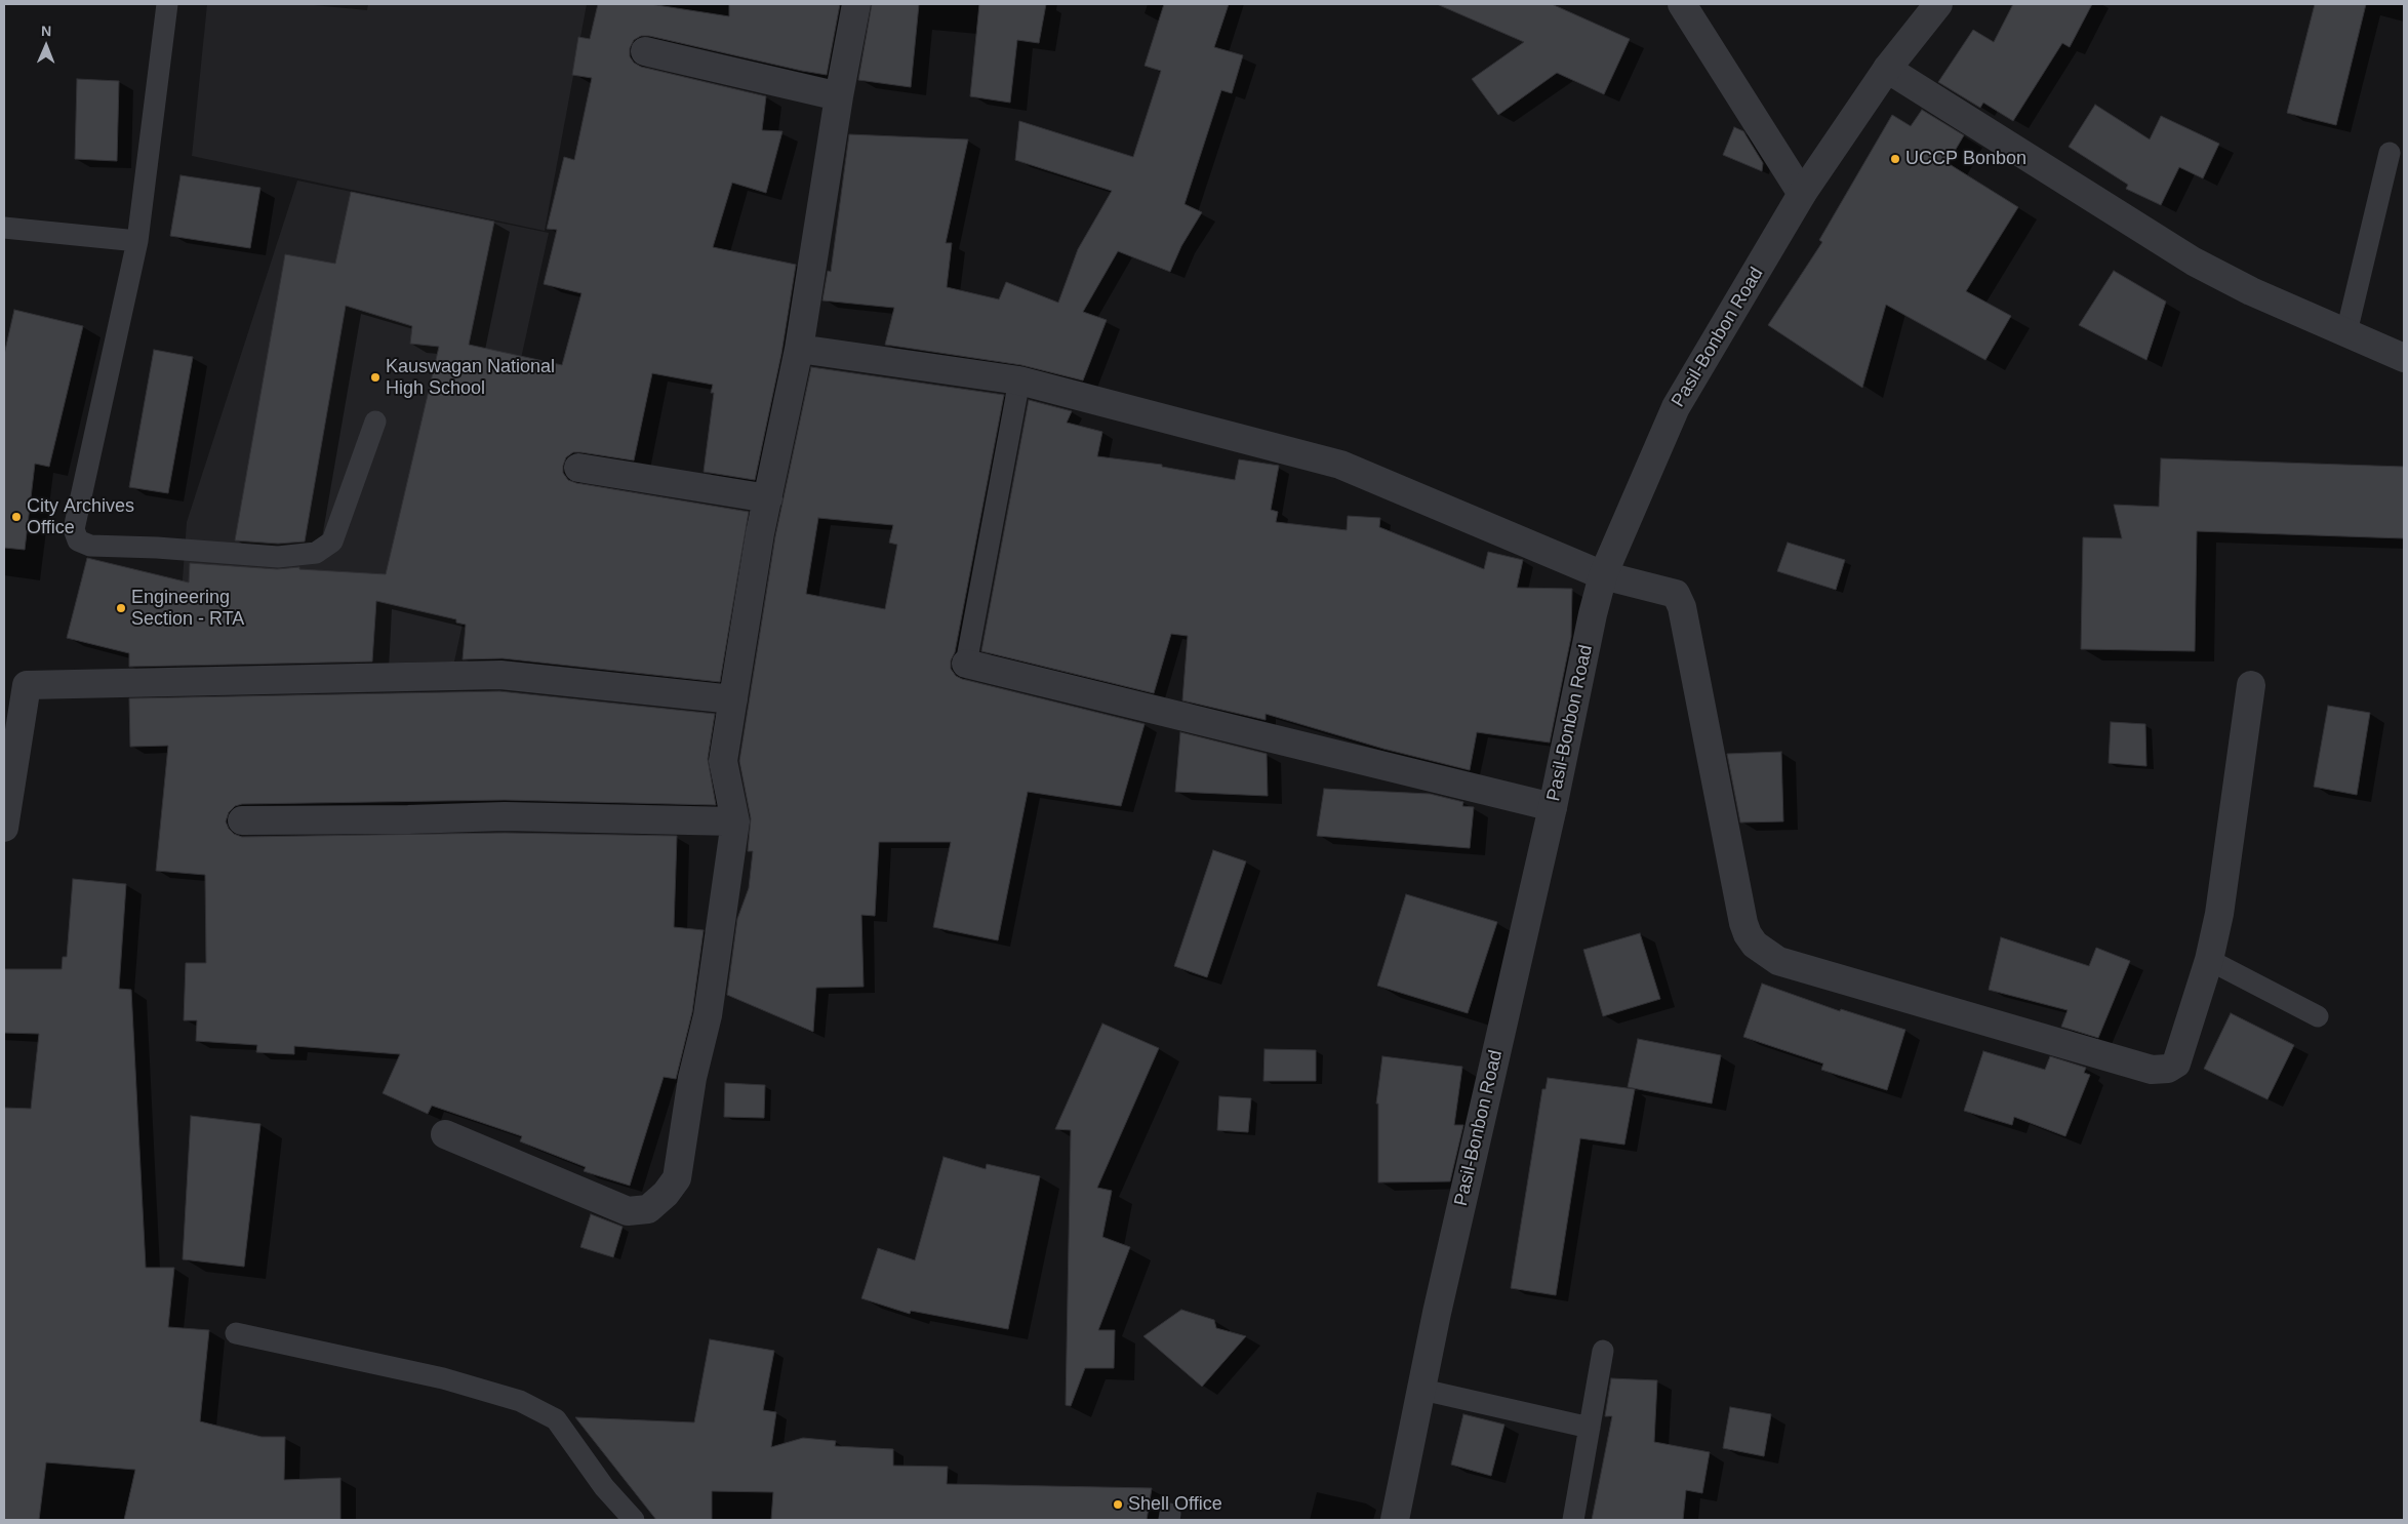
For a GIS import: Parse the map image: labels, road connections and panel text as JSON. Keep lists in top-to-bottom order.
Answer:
{
  "streets": {
    "street": ["Pasil-Bonbon Road"]
  },
  "places": [
    "UCCP Bonbon",
    "Kauswagan National High School",
    "City Archives Office",
    "Engineering Section - RTA",
    "Shell Office"
  ],
  "north": "top"
}
